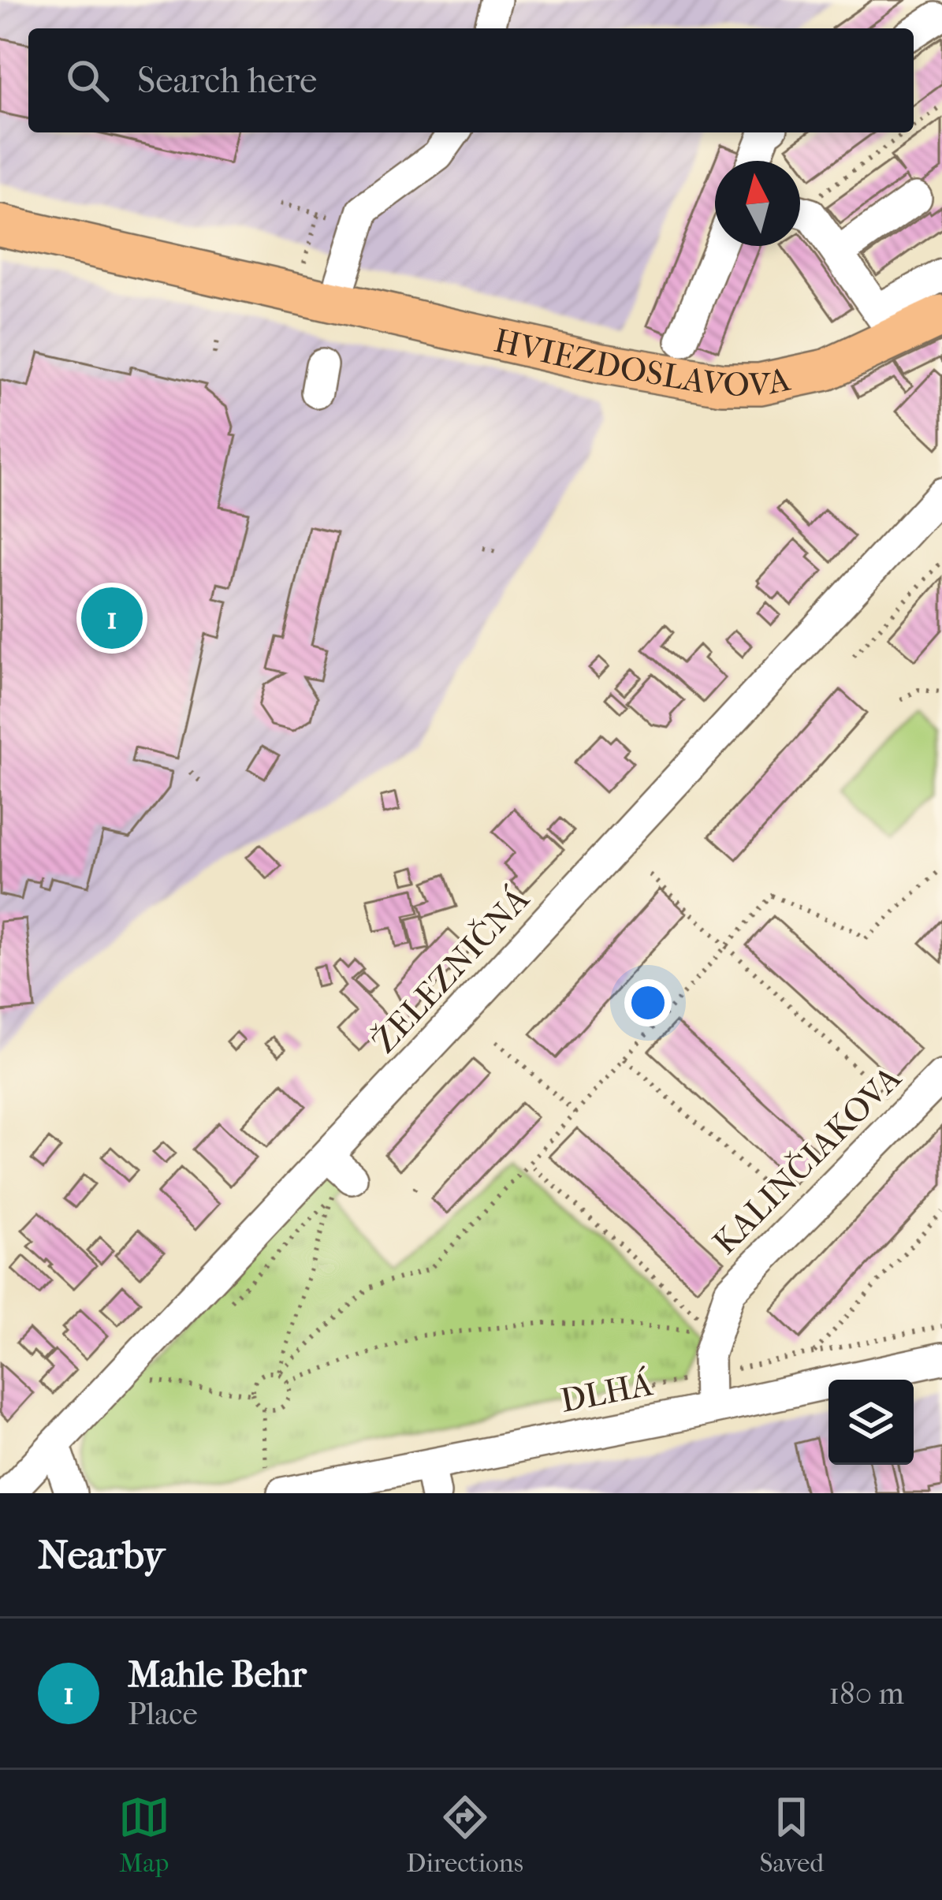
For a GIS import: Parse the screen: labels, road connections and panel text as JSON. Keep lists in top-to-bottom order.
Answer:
{
  "streets": {
    "main road": ["HVIEZDOSLAVOVA"],
    "street": ["ŽELEZNIČNÁ", "KALINČIAKOVA", "DLHÁ"]
  },
  "crossings": [
    ["KALINČIAKOVA", "DLHÁ"]
  ],
  "north": "top",
  "page": {
    "search": "Search here",
    "pins": "1",
    "heading": "Nearby",
    "list": [
      {
        "mark": "1",
        "name": "Mahle Behr",
        "note": "Place",
        "value": "180 m"
      }
    ],
    "nav": ["Map", "Directions", "Saved"]
  }
}
